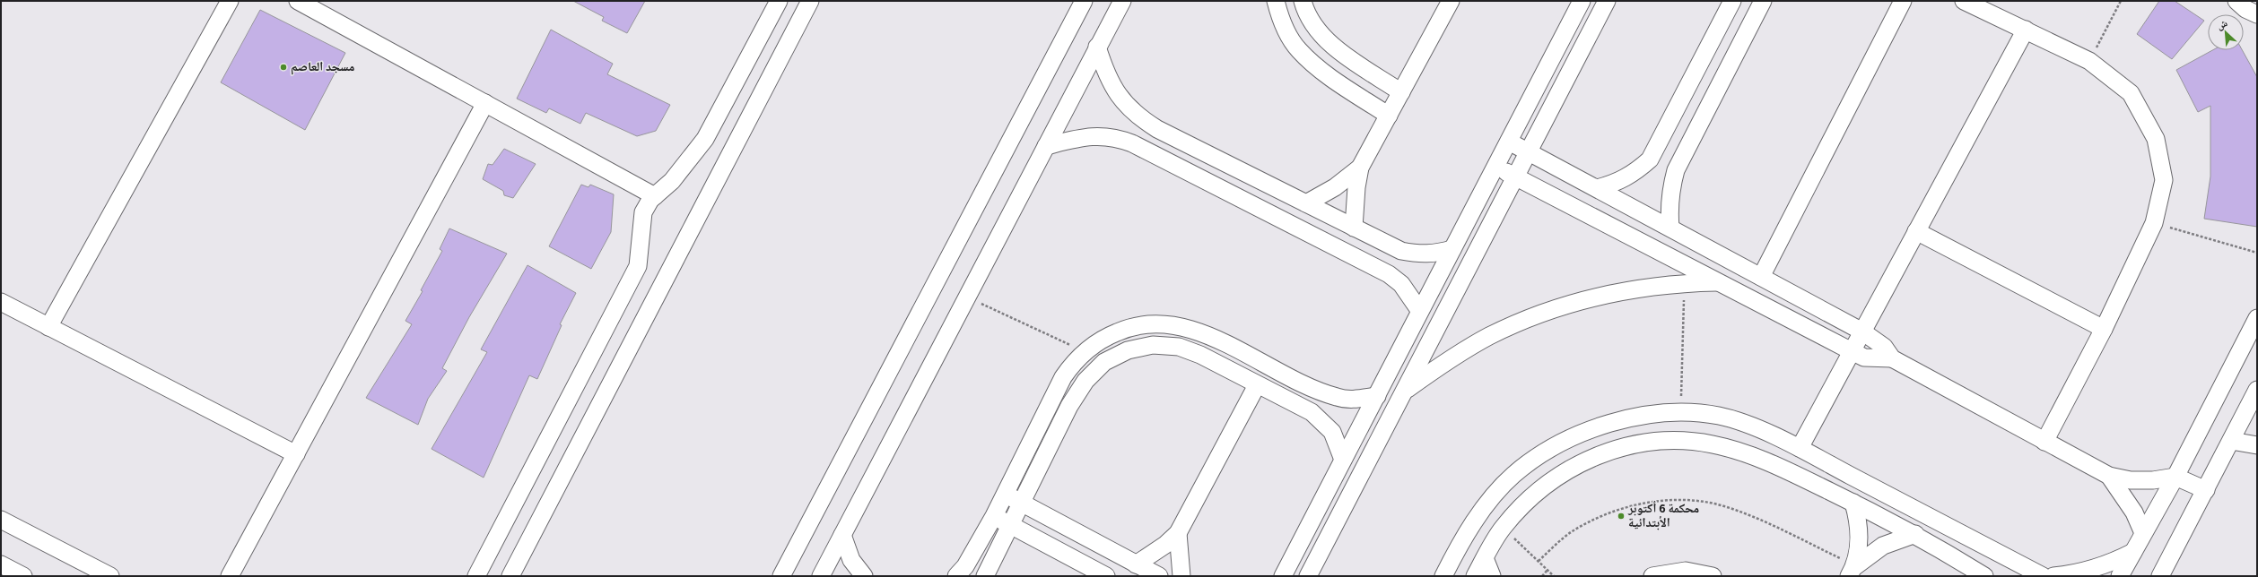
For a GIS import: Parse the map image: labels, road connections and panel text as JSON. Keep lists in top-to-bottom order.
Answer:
{
  "places": ["مسجد العاصم", "محكمة 6 أكتوبر الأبتدائية"],
  "north": "top left"
}
